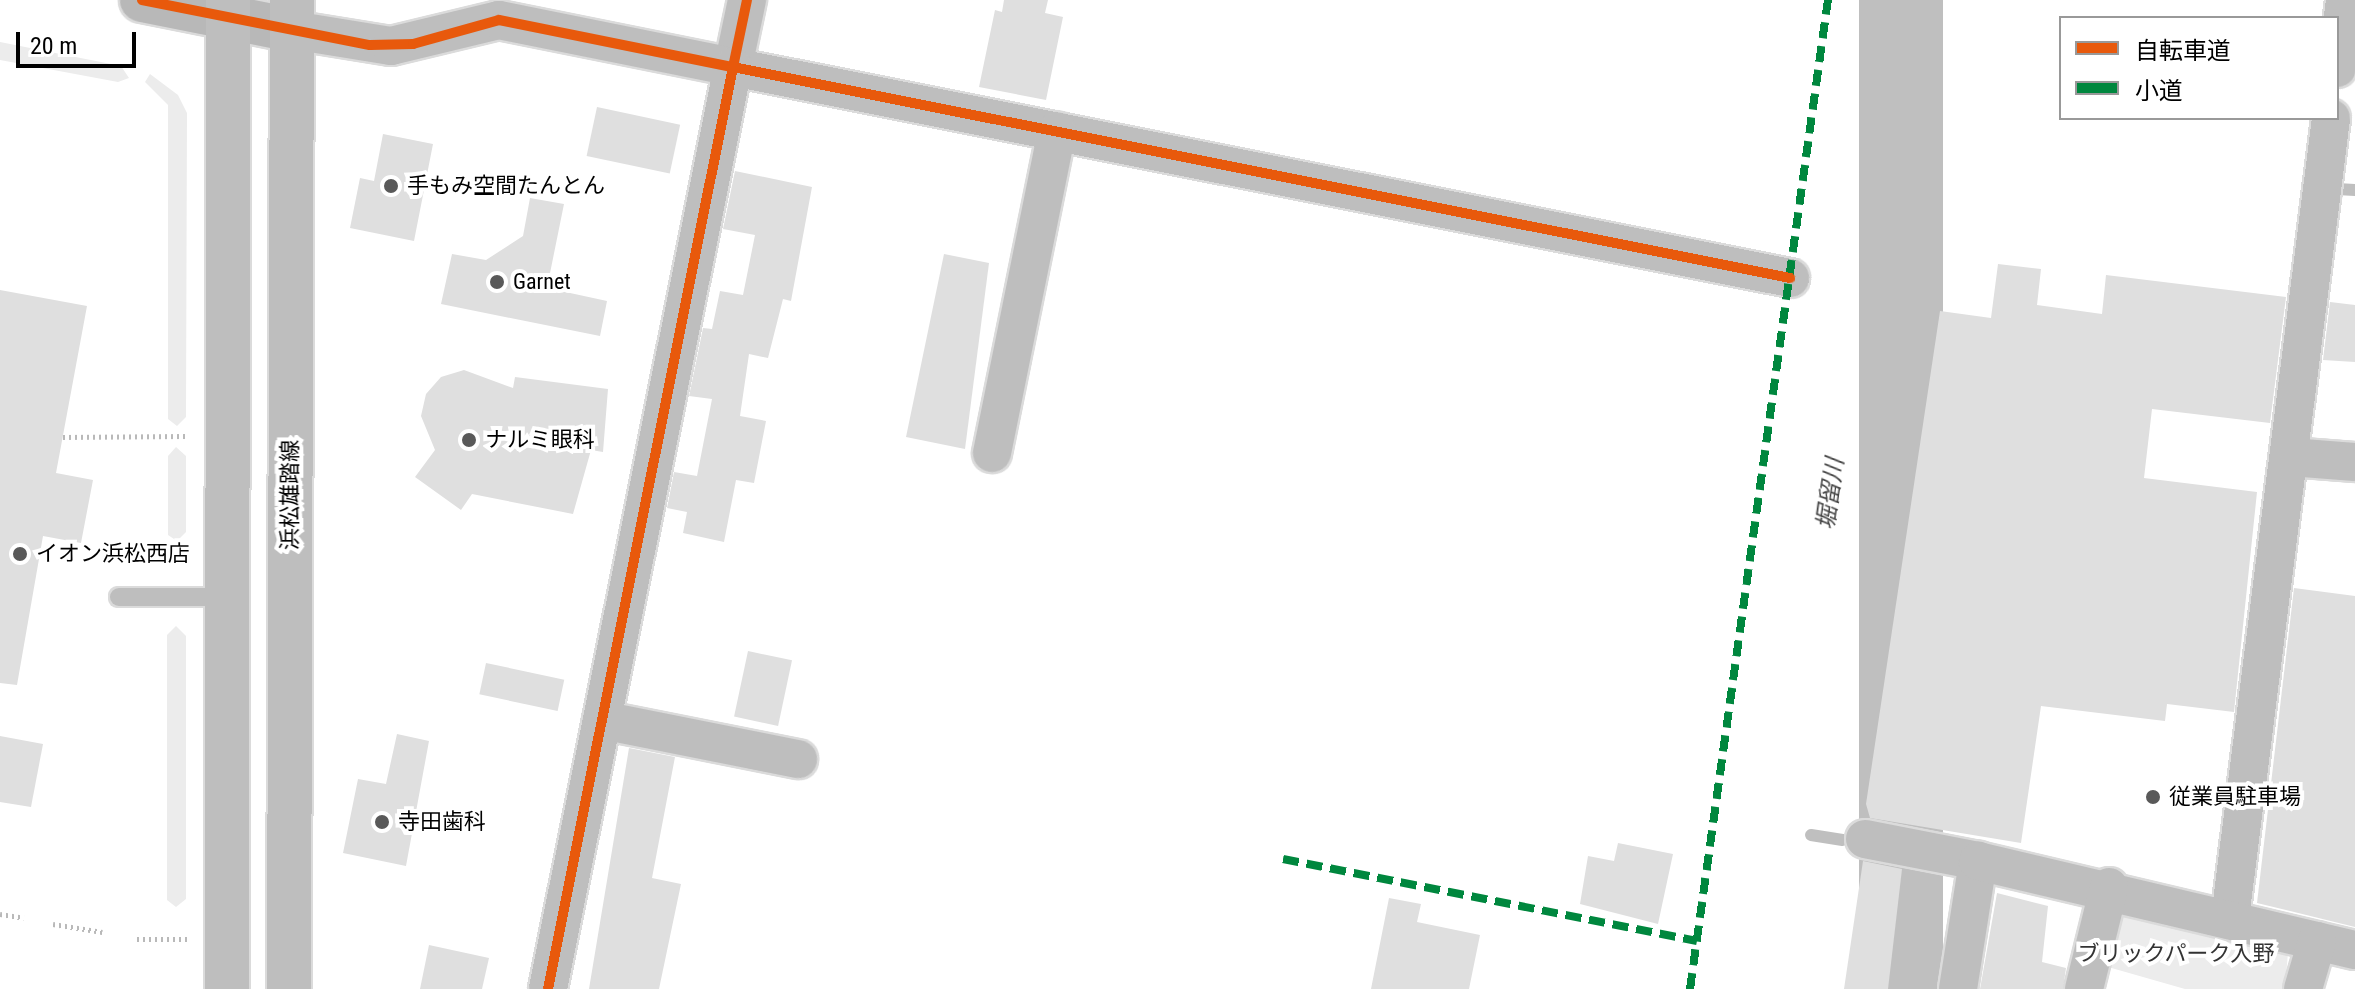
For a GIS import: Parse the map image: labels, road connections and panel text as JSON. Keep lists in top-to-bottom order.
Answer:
{
  "streets": {
    "main road": ["浜松雄踏線"]
  },
  "water": ["堀留川"],
  "parks": ["ブリックパーク入野"],
  "places": [
    "手もみ空間たんとん",
    "Garnet",
    "ナルミ眼科",
    "イオン浜松西店",
    "従業員駐車場",
    "寺田歯科"
  ],
  "legend": ["自転車道", "小道"],
  "scale_bar": "20 m"
}
